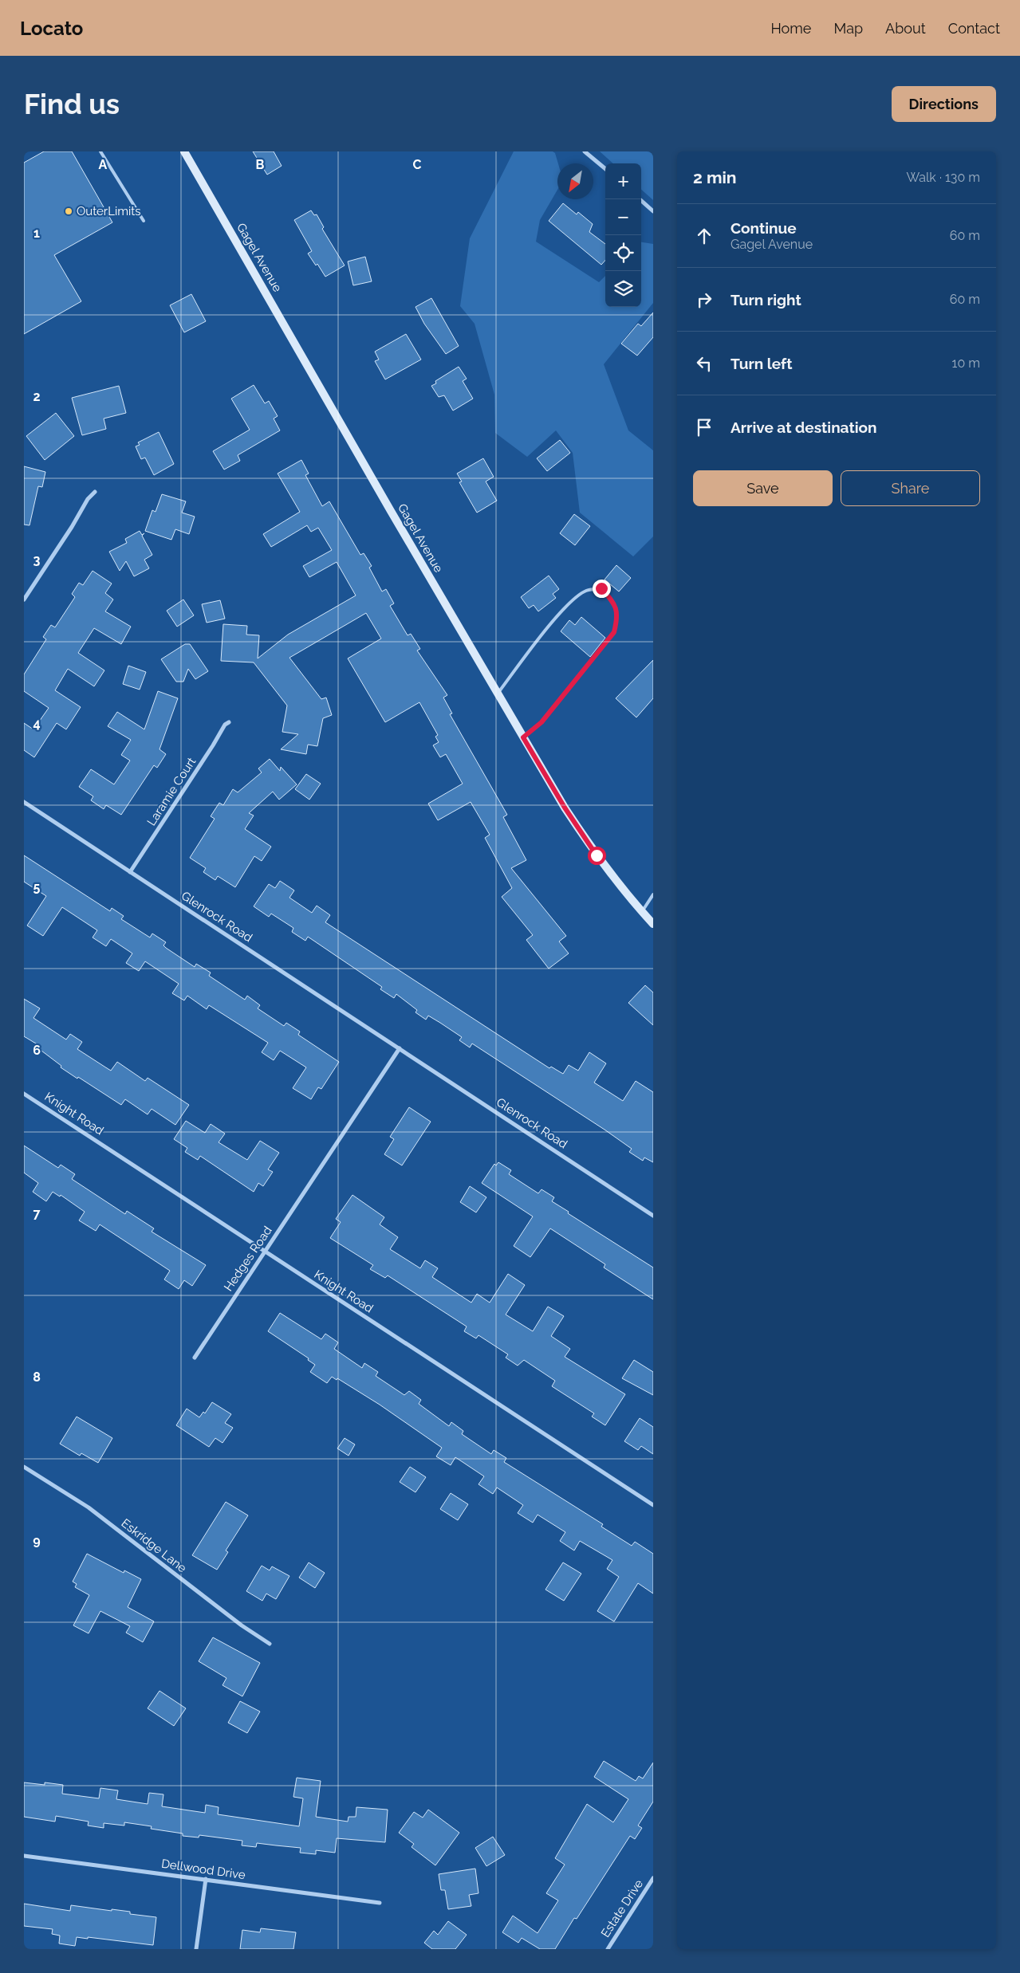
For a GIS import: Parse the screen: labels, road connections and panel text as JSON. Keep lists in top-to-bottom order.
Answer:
{
  "streets": {
    "street": [
      "Gagel Avenue",
      "Laramie Court",
      "Glenrock Road",
      "Knight Road",
      "Hedges Road",
      "Eskridge Lane",
      "Dellwood Drive",
      "Estate Drive"
    ]
  },
  "crossings": [
    ["Laramie Court", "Glenrock Road"],
    ["Glenrock Road", "Hedges Road"],
    ["Knight Road", "Hedges Road"]
  ],
  "places": ["OuterLimits"],
  "north": "bottom left",
  "page": {
    "header": "Locato",
    "nav": [
      "Home",
      "Map",
      "About",
      "Contact"
    ],
    "buttons": [
      "Directions",
      ["Save", "Share"]
    ],
    "title": "Find us",
    "heading": ["2 min", "Walk · 130 m"],
    "map_buttons": ["+", "−"],
    "list": [
      ["Continue", "Gagel Avenue", "60 m"],
      ["Turn right", "60 m"],
      ["Turn left", "10 m"],
      "Arrive at destination"
    ]
  },
  "grid": {
    "columns": ["A", "B", "C"],
    "rows": [
      "1",
      "2",
      "3",
      "4",
      "5",
      "6",
      "7",
      "8",
      "9"
    ]
  }
}
